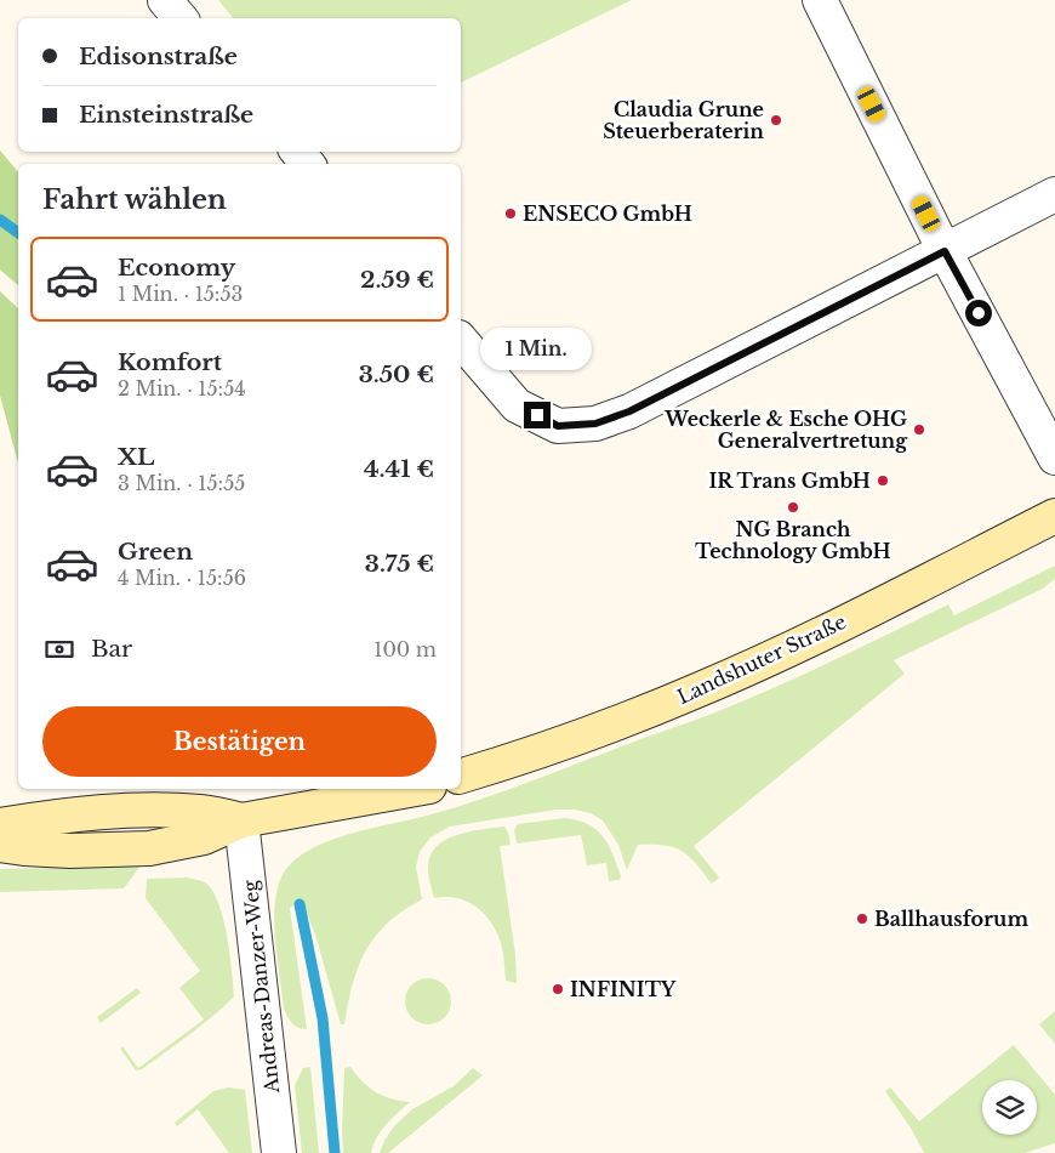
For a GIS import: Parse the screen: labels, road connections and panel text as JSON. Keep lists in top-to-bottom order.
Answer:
{
  "streets": {
    "main road": ["Landshuter Straße"],
    "street": ["Andreas-Danzer-Weg"]
  },
  "places": [
    "Claudia Grune Steuerberaterin",
    "ENSECO GmbH",
    "Weckerle & Esche OHG Generalvertretung",
    "IR Trans GmbH",
    "NG Branch Technology GmbH",
    "Ballhausforum",
    "INFINITY"
  ],
  "page": {
    "banner": ["Edisonstraße", "Einsteinstraße"],
    "heading": "Fahrt wählen",
    "list": [
      {
        "name": "Economy",
        "note": "1 Min. · 15:53",
        "value": "2.59 €"
      },
      {
        "name": "Komfort",
        "note": "2 Min. · 15:54",
        "value": "3.50 €"
      },
      {
        "name": "XL",
        "note": "3 Min. · 15:55",
        "value": "4.41 €"
      },
      {
        "name": "Green",
        "note": "4 Min. · 15:56",
        "value": "3.75 €"
      }
    ],
    "bubble": "1 Min.",
    "pay": ["Bar", "100 m"],
    "buttons": "Bestätigen"
  }
}
